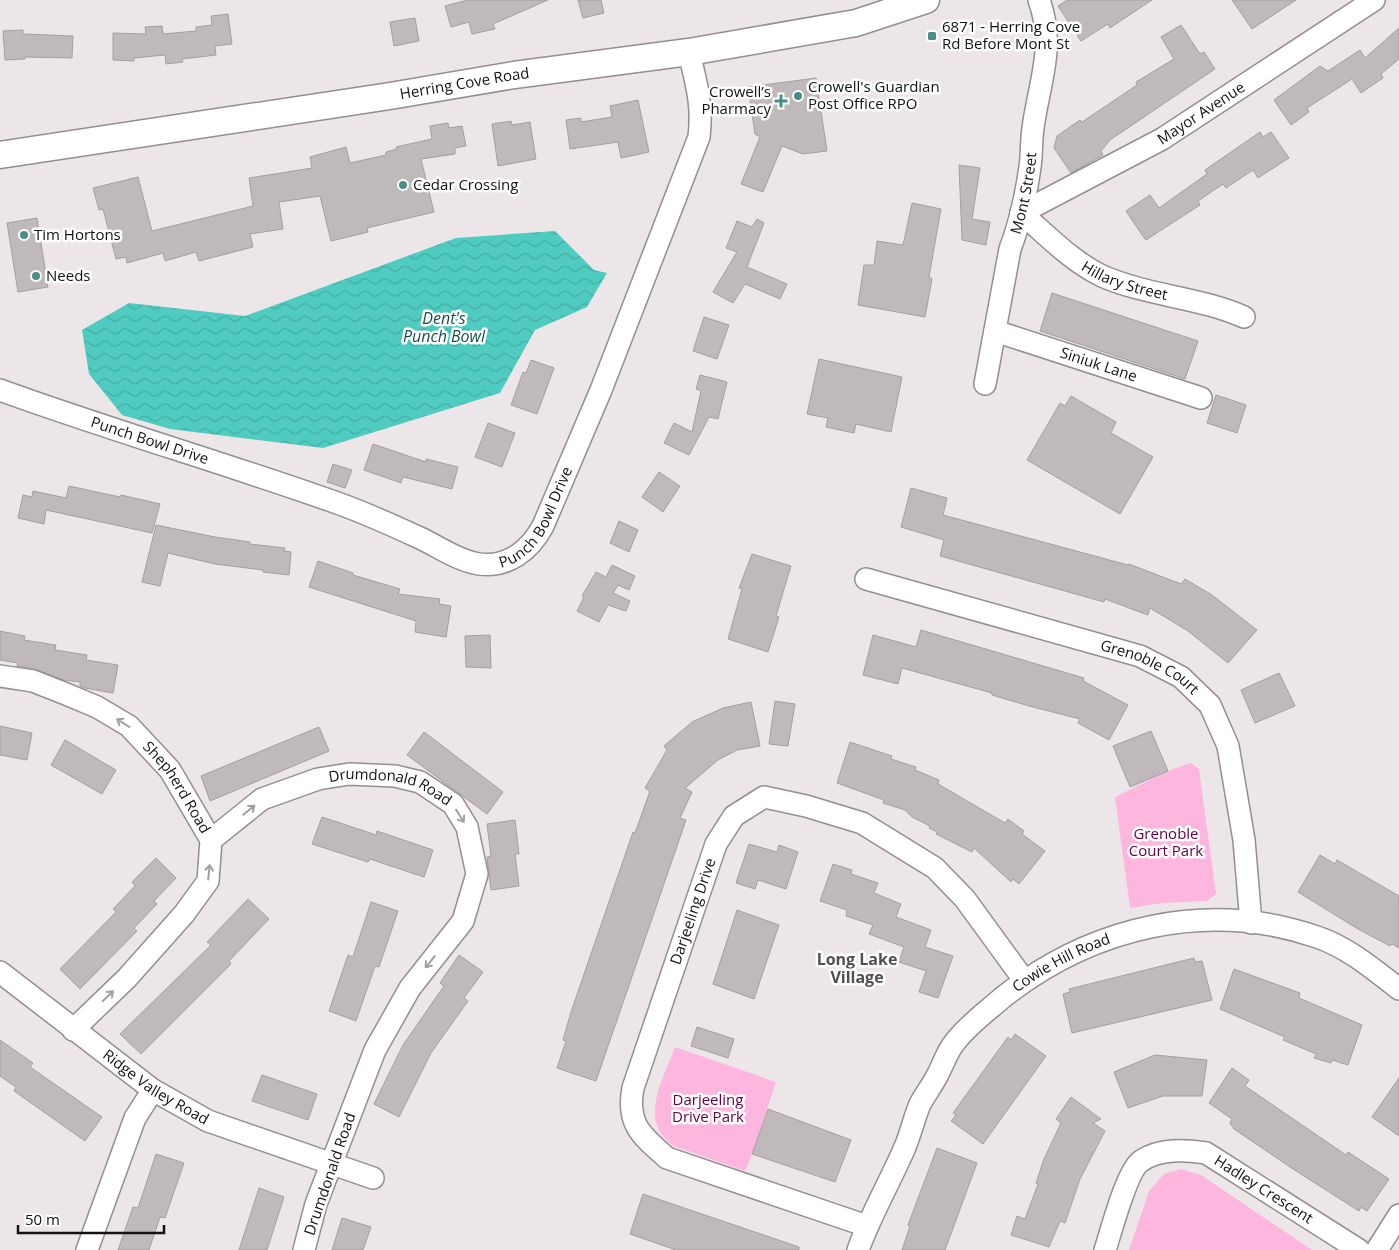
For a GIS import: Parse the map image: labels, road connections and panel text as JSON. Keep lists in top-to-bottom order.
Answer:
{
  "streets": {
    "main road": ["Herring Cove Road"],
    "street": [
      "Mayor Avenue",
      "Mont Street",
      "Hillary Street",
      "Siniuk Lane",
      "Punch Bowl Drive",
      "Grenoble Court",
      "Shepherd Road",
      "Drumdonald Road",
      "Darjeeling Drive",
      "Cowie Hill Road",
      "Ridge Valley Road",
      "Hadley Crescent"
    ]
  },
  "crossings": [
    ["Herring Cove Road", "Punch Bowl Drive"],
    ["Mayor Avenue", "Mont Street"],
    ["Mayor Avenue", "Hillary Street"],
    ["Mont Street", "Hillary Street"],
    ["Mont Street", "Siniuk Lane"],
    ["Grenoble Court", "Cowie Hill Road"],
    ["Shepherd Road", "Drumdonald Road"],
    ["Shepherd Road", "Ridge Valley Road"],
    ["Drumdonald Road", "Ridge Valley Road"],
    ["Darjeeling Drive", "Cowie Hill Road"]
  ],
  "districts": ["Long Lake Village"],
  "water": ["Dent's Punch Bowl"],
  "parks": ["Grenoble Court Park", "Darjeeling Drive Park"],
  "places": {
    "transit": ["6871 - Herring Cove Rd Before Mont St"],
    "other": [
      "Crowell's Guardian Post Office RPO",
      "Cedar Crossing",
      "Tim Hortons",
      "Needs"
    ],
    "health": ["Crowell’s Pharmacy"]
  },
  "scale_bar": "50 m"
}
